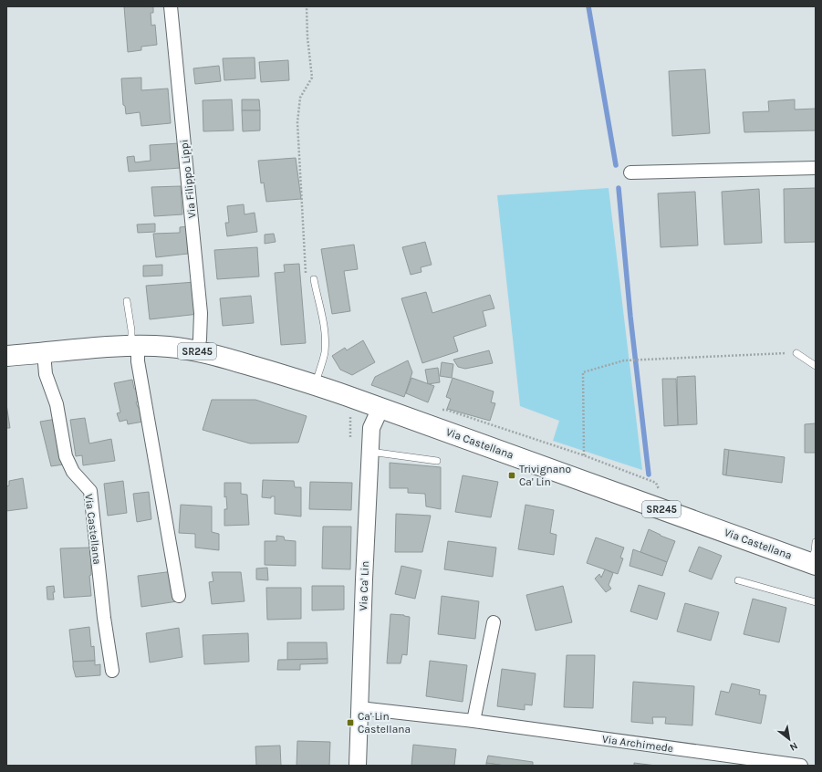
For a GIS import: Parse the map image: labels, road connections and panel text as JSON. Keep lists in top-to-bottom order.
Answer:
{
  "streets": {
    "main road": ["SR245", "Via Castellana"],
    "street": ["Via Filippo Lippi", "Via Ca' Lin", "Via Archimede"]
  },
  "crossings": [
    ["Via Filippo Lippi", "Via Castellana"],
    ["Via Castellana", "Via Ca' Lin"],
    ["Via Ca' Lin", "Via Archimede"]
  ],
  "places": {
    "transit": ["Trivignano Ca' Lin", "Ca' Lin Castellana"]
  },
  "north": "bottom right"
}
